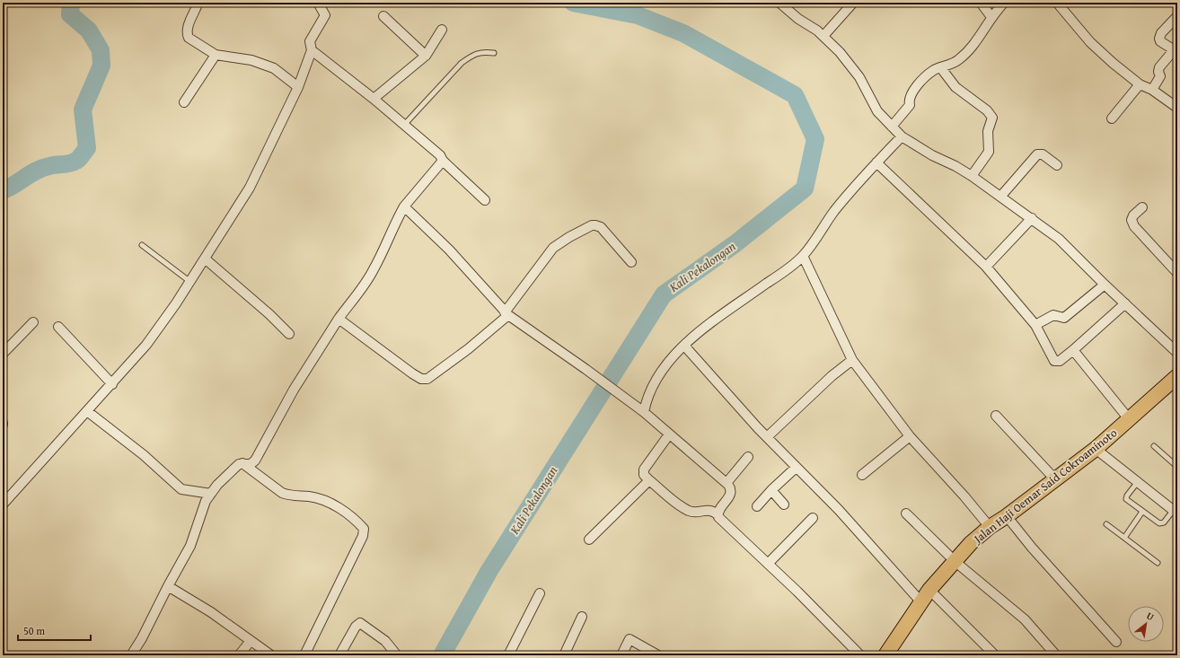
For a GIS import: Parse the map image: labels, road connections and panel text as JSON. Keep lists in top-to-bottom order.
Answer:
{
  "streets": {
    "main road": ["Jalan Haji Oemar Said Cokroaminoto"]
  },
  "water": ["Kali Pekalongan"],
  "scale_bar": "50 m",
  "north": "top right"
}
